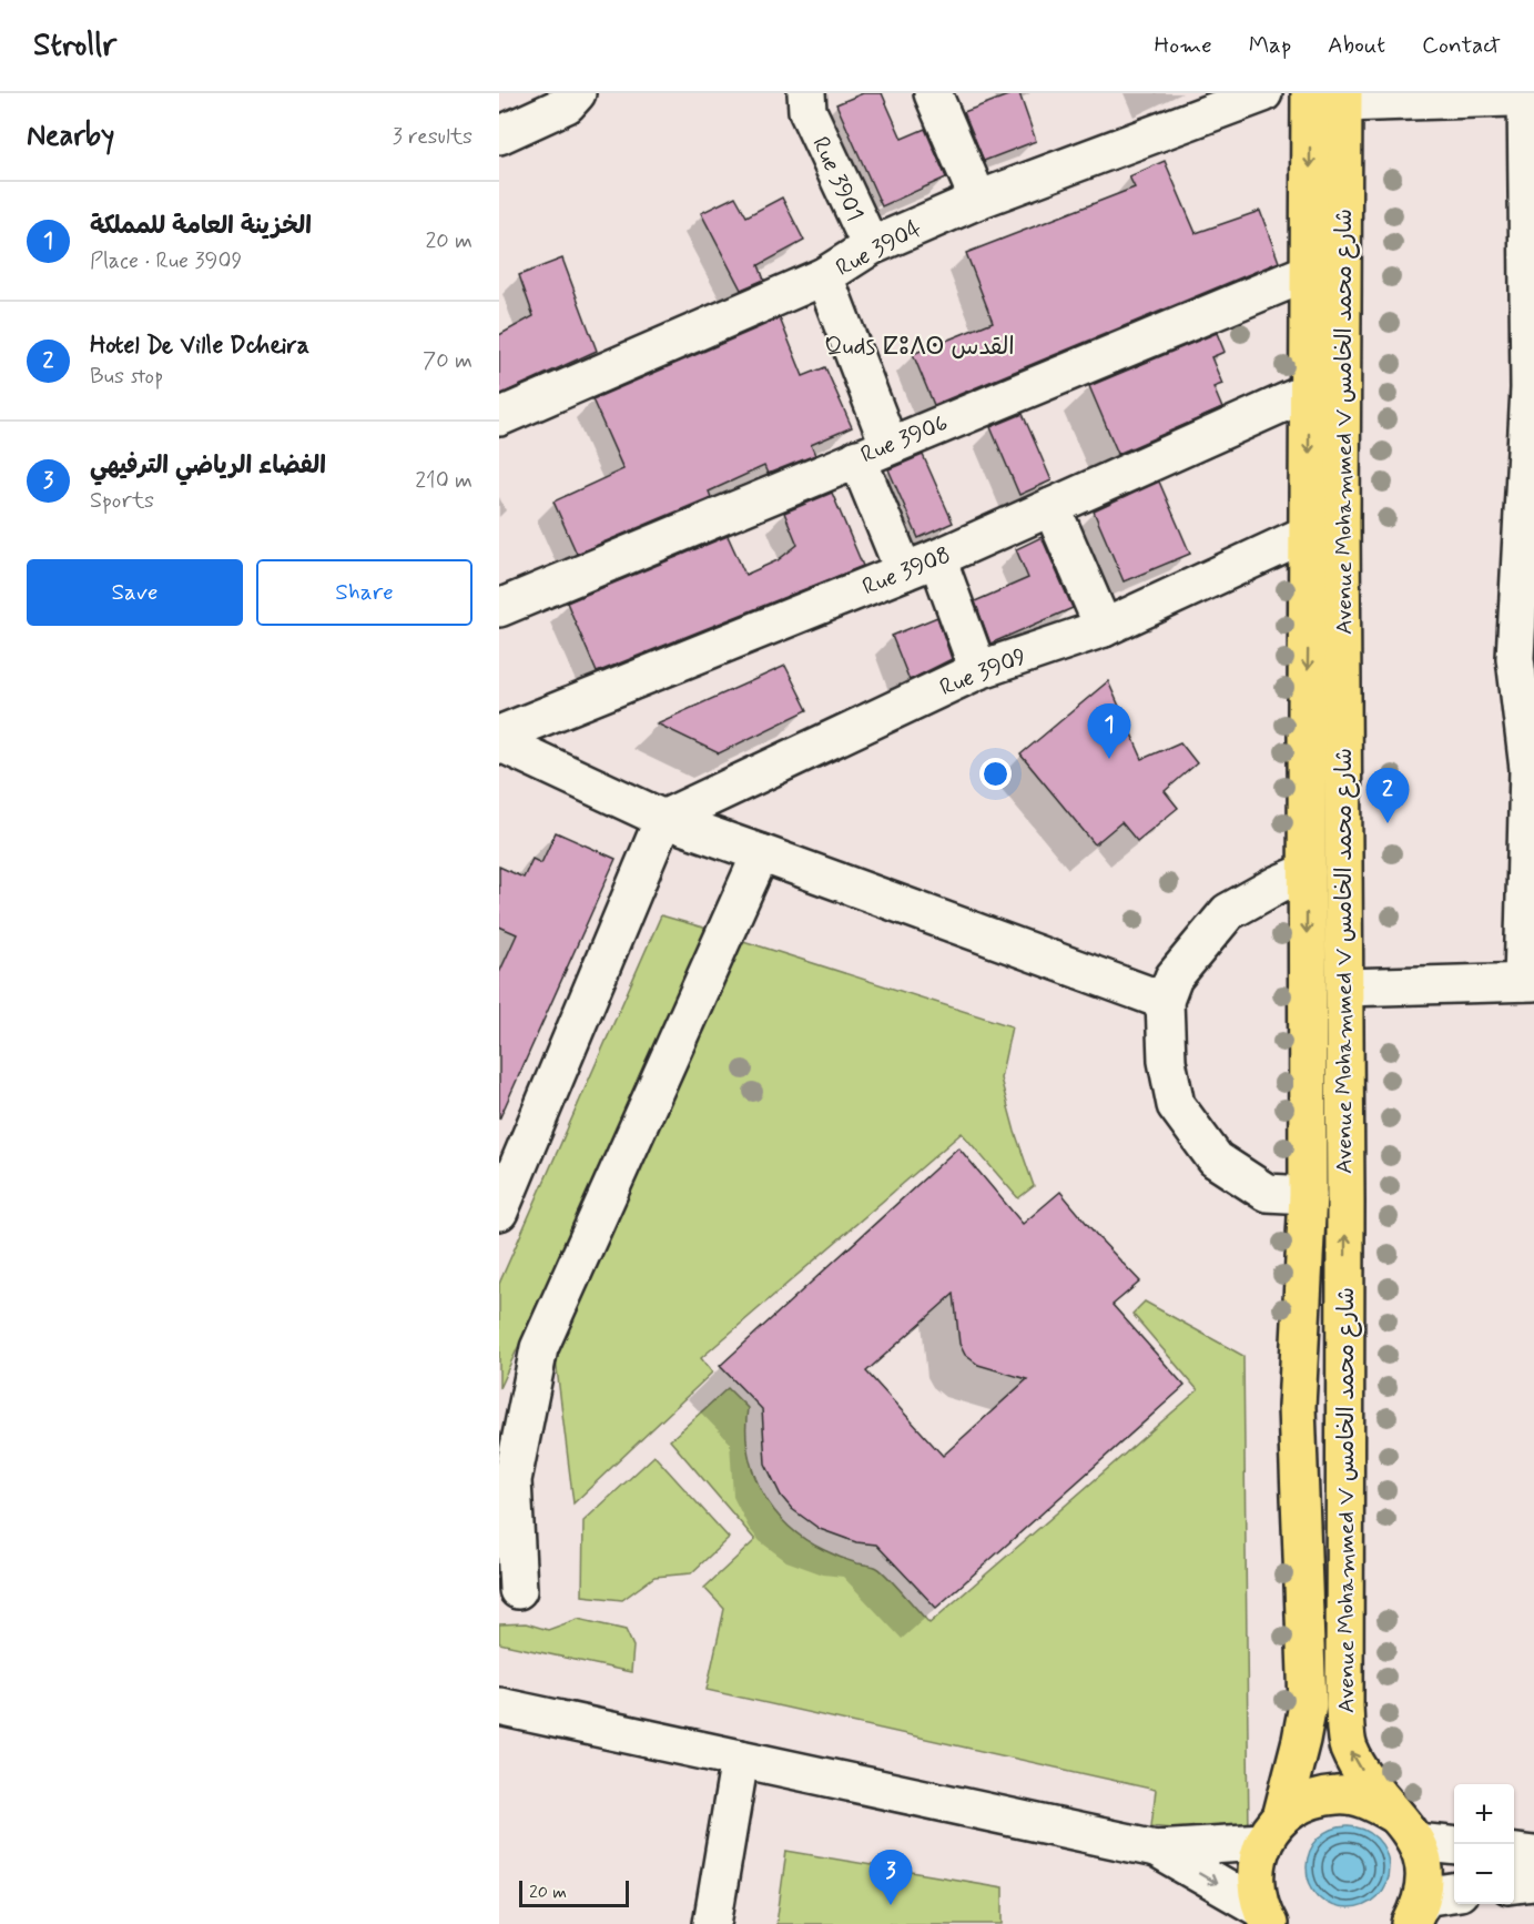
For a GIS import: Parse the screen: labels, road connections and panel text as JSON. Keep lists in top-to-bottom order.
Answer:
{
  "streets": {
    "main road": ["Avenue Mohammed V شارع محمد الخامس"],
    "street": [
      "Rue 3901",
      "Rue 3904",
      "Rue 3906",
      "Rue 3908",
      "Rue 3909"
    ]
  },
  "crossings": [
    ["Rue 3901", "Rue 3904"],
    ["Avenue Mohammed V شارع محمد الخامس", "Rue 3906"],
    ["Avenue Mohammed V شارع محمد الخامس", "Rue 3908"],
    ["Avenue Mohammed V شارع محمد الخامس", "Rue 3909"]
  ],
  "districts": ["Quds ⵇⵓⴷⵙ القدس"],
  "scale_bar": "20 m",
  "page": {
    "header": "Strollr",
    "nav": [
      "Home",
      "Map",
      "About",
      "Contact"
    ],
    "heading": ["Nearby", "3 results"],
    "list": [
      {
        "mark": "1",
        "name": "الخزينة العامة للمملكة",
        "note": "Place · Rue 3909",
        "value": "20 m"
      },
      {
        "mark": "2",
        "name": "Hotel De Ville Dcheira",
        "note": "Bus stop",
        "value": "70 m"
      },
      {
        "mark": "3",
        "name": "الفضاء الرياضي الترفيهي",
        "note": "Sports",
        "value": "210 m"
      }
    ],
    "buttons": ["Save", "Share"],
    "pins": ["1", "2", "3"],
    "map_buttons": ["+", "−"],
    "scale": "20 m"
  }
}
